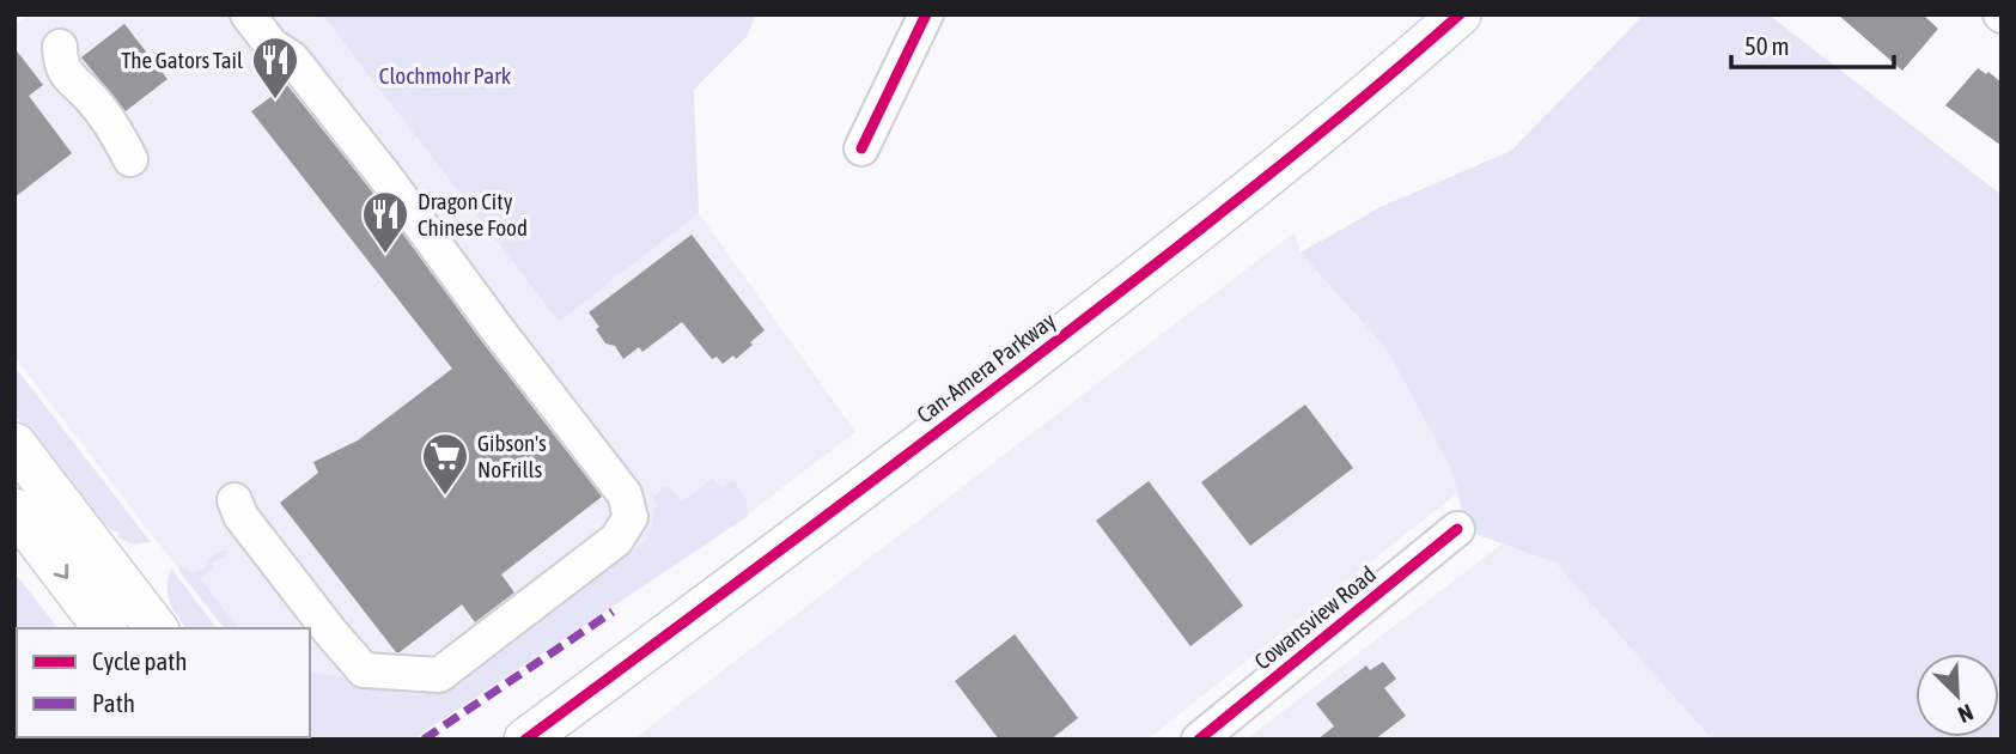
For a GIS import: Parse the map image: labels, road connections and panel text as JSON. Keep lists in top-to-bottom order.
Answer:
{
  "streets": {
    "main road": ["Can-Amera Parkway"],
    "street": ["Cowansview Road"]
  },
  "parks": ["Clochmohr Park"],
  "places": {
    "restaurant": ["The Gators Tail", "Dragon City Chinese Food"],
    "supermarket": ["Gibson's NoFrills"]
  },
  "legend": ["Cycle path", "Path"],
  "scale_bar": "50 m",
  "north": "bottom right"
}
